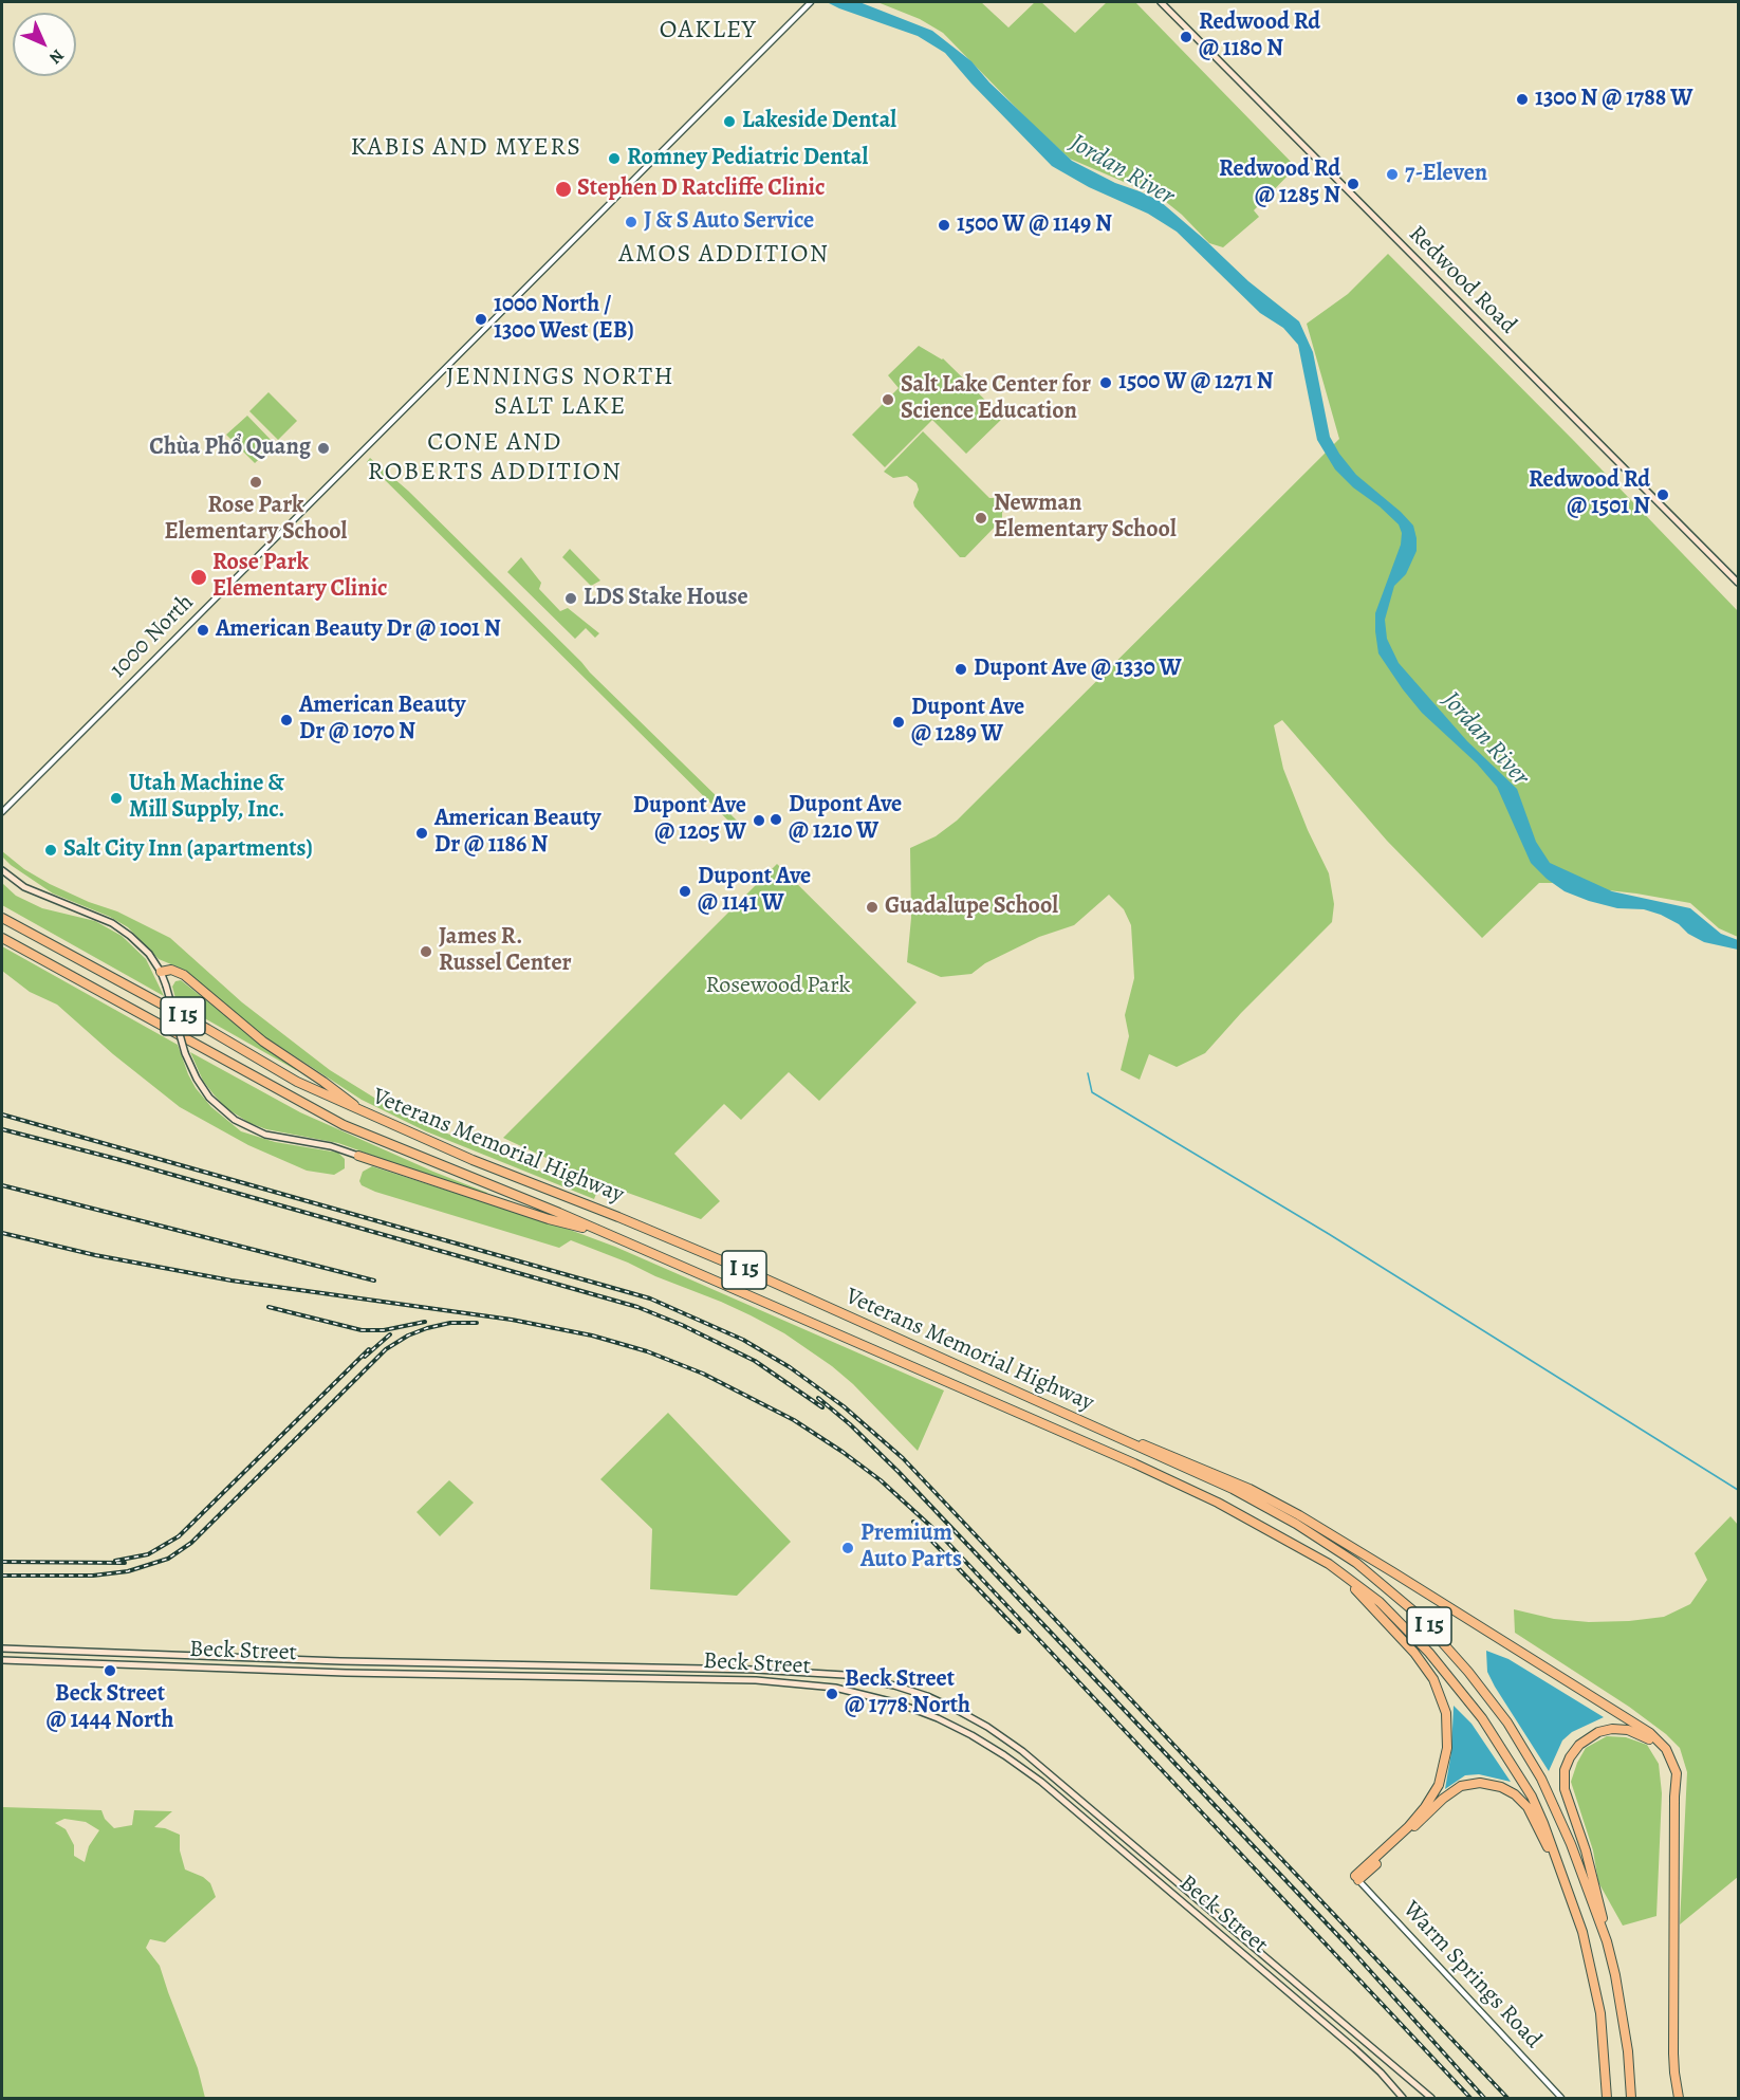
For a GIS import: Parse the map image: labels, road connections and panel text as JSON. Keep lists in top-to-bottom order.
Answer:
{
  "streets": {
    "highway": ["I 15", "Veterans Memorial Highway"],
    "main road": ["Redwood Road", "Beck Street"],
    "street": ["1000 North", "Warm Springs Road"]
  },
  "districts": [
    "OAKLEY",
    "KABIS AND MYERS",
    "AMOS ADDITION",
    "JENNINGS NORTH SALT LAKE",
    "CONE AND ROBERTS ADDITION"
  ],
  "water": ["Jordan River"],
  "parks": ["Rosewood Park"],
  "places": [
    "Redwood Rd @ 1180 N",
    "1300 N @ 1788 W",
    "Lakeside Dental",
    "Romney Pediatric Dental",
    "7-Eleven",
    "Redwood Rd @ 1285 N",
    "Stephen D Ratcliffe Clinic",
    "J & S Auto Service",
    "1500 W @ 1149 N",
    "1000 North / 1300 West (EB)",
    "1500 W @ 1271 N",
    "Salt Lake Center for Science Education",
    "Chùa Phổ Quang",
    "Rose Park Elementary School",
    "Redwood Rd @ 1501 N",
    "Newman Elementary School",
    "Rose Park Elementary Clinic",
    "LDS Stake House",
    "American Beauty Dr @ 1001 N",
    "Dupont Ave @ 1330 W",
    "American Beauty Dr @ 1070 N",
    "Dupont Ave @ 1289 W",
    "Utah Machine & Mill Supply, Inc.",
    "Dupont Ave @ 1210 W",
    "Dupont Ave @ 1205 W",
    "American Beauty Dr @ 1186 N",
    "Salt City Inn (apartments)",
    "Dupont Ave @ 1141 W",
    "Guadalupe School",
    "James R. Russel Center",
    "Premium Auto Parts",
    "Beck Street @ 1444 North",
    "Beck Street @ 1778 North"
  ],
  "north": "bottom right"
}
